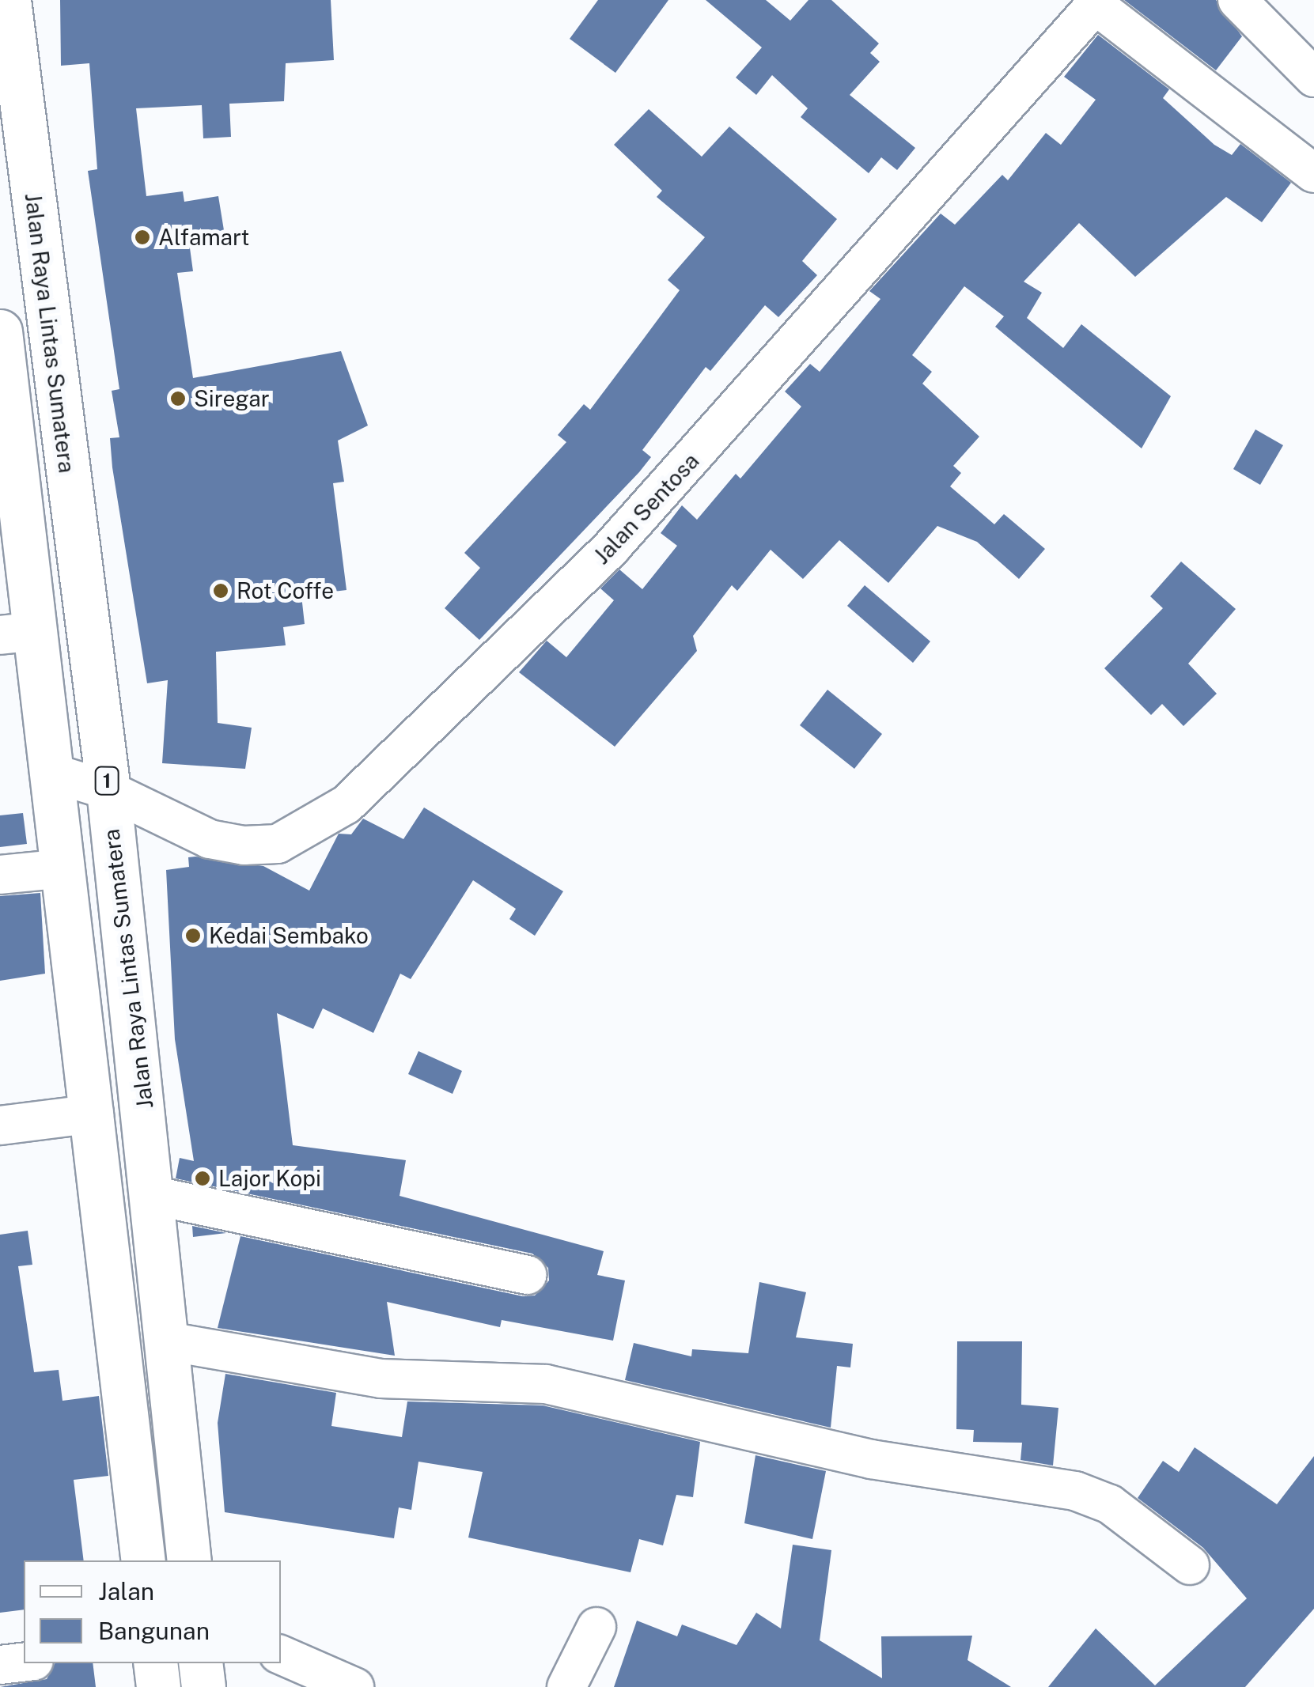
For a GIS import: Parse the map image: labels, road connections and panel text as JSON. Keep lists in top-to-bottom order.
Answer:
{
  "streets": {
    "highway": ["Jalan Raya Lintas Sumatera", "1"],
    "street": ["Jalan Sentosa"]
  },
  "crossings": [
    ["Jalan Raya Lintas Sumatera", "Jalan Sentosa"]
  ],
  "places": [
    "Alfamart",
    "Siregar",
    "Rot Coffe",
    "Kedai Sembako",
    "Lajor Kopi"
  ],
  "legend": ["Jalan", "Bangunan"]
}
